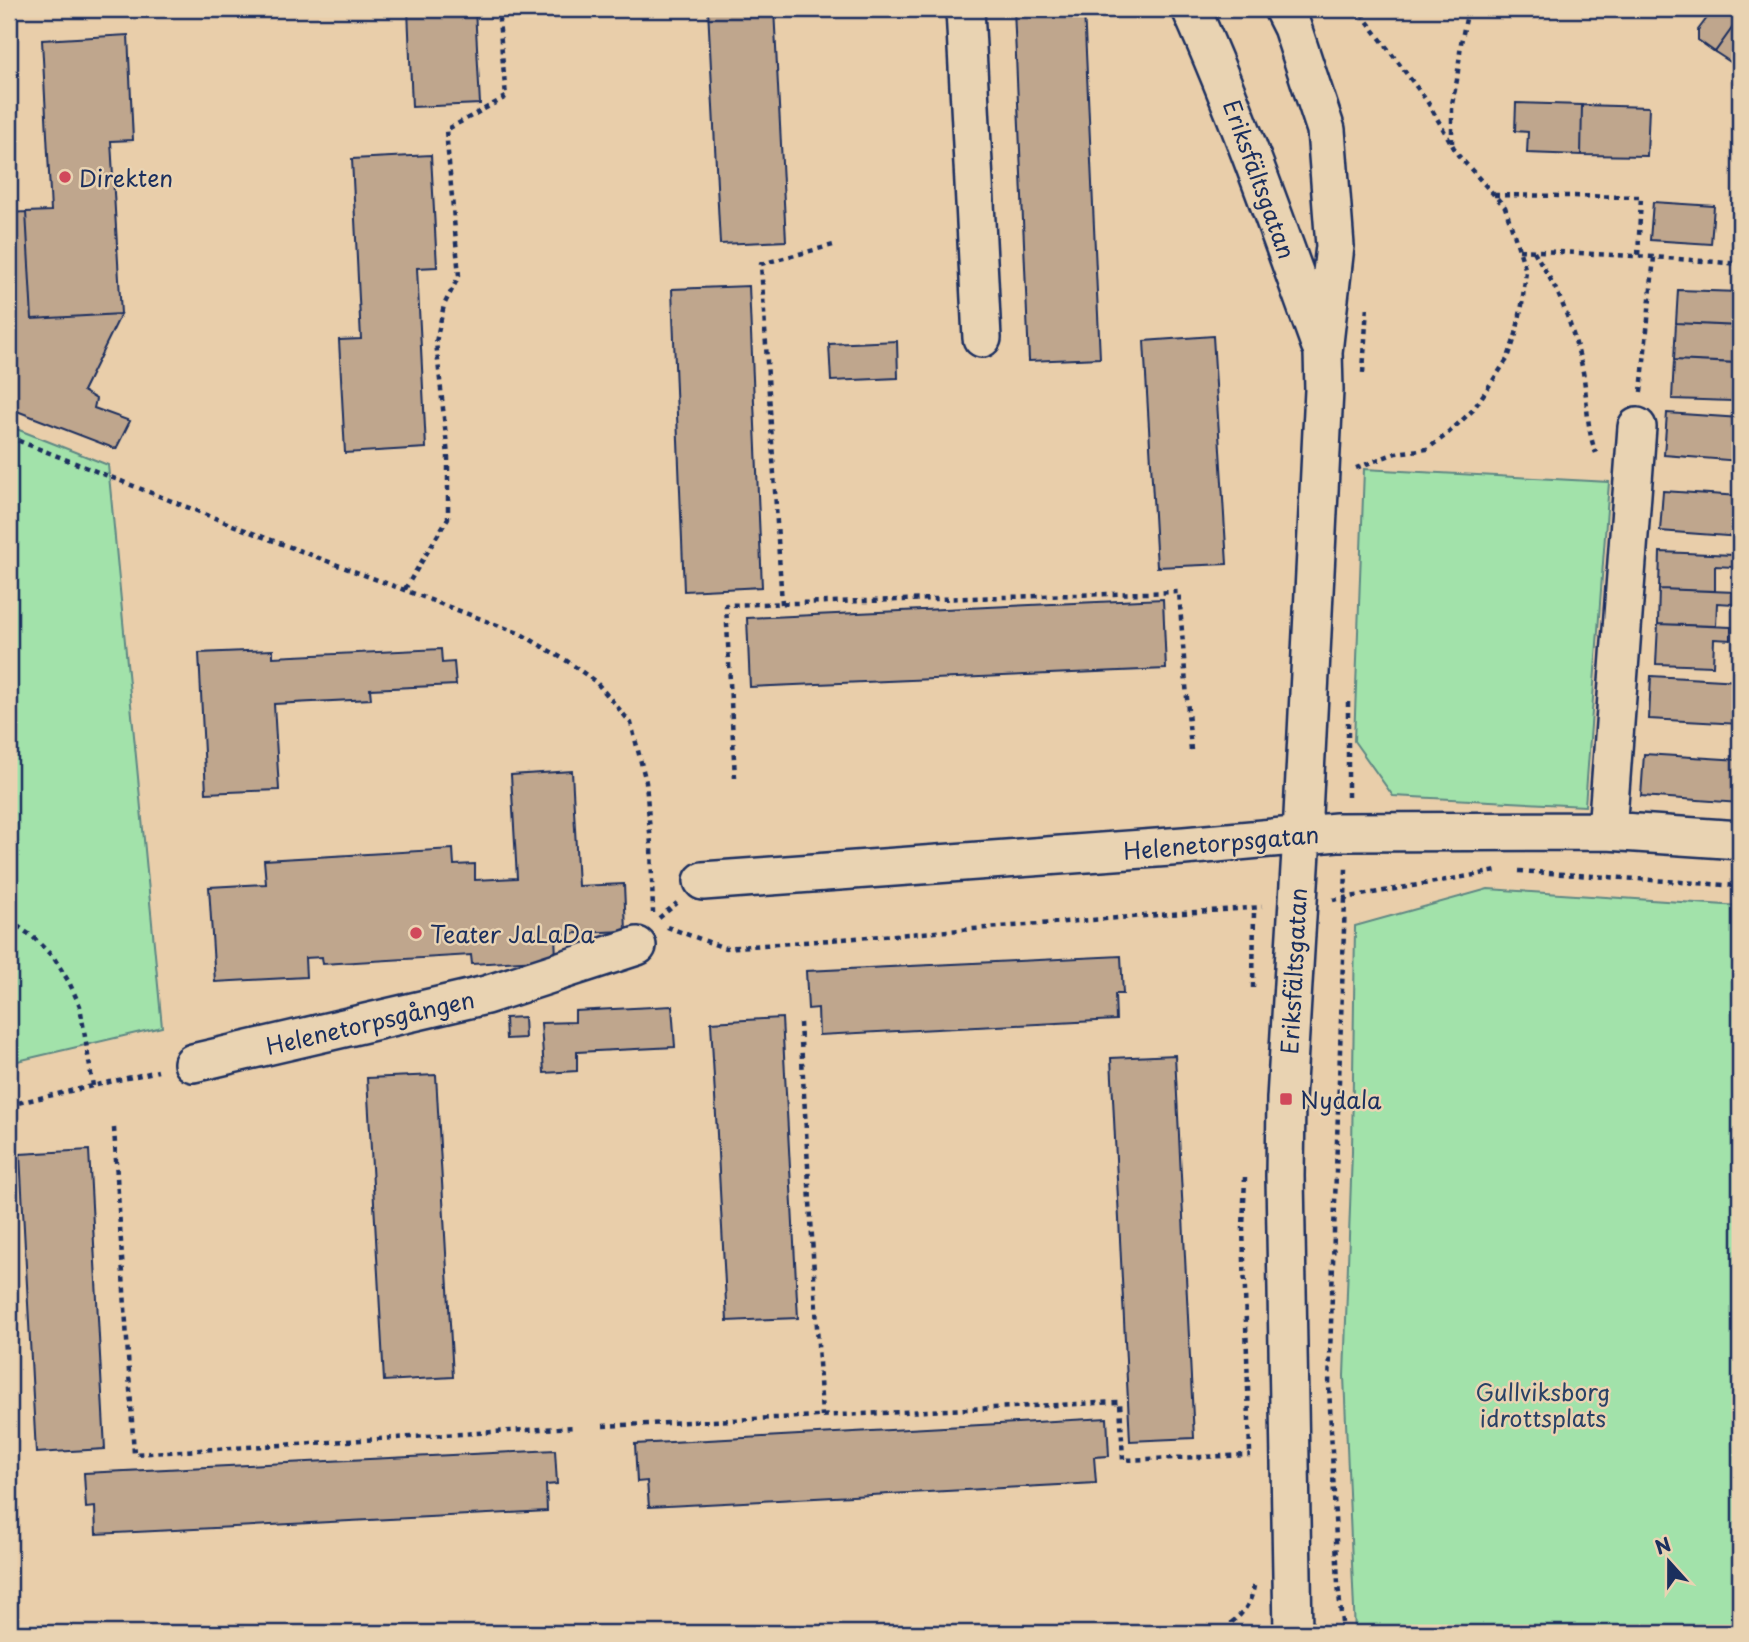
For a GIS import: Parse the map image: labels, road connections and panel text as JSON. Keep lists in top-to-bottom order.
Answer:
{
  "streets": {
    "street": ["Eriksfältsgatan", "Helenetorpsgatan", "Helenetorpsgången"]
  },
  "crossings": [
    ["Eriksfältsgatan", "Helenetorpsgatan"]
  ],
  "parks": ["Gullviksborg idrottsplats"],
  "places": {
    "other": ["Direkten", "Teater JaLaDa"],
    "transit": ["Nydala"]
  },
  "north": "top"
}
